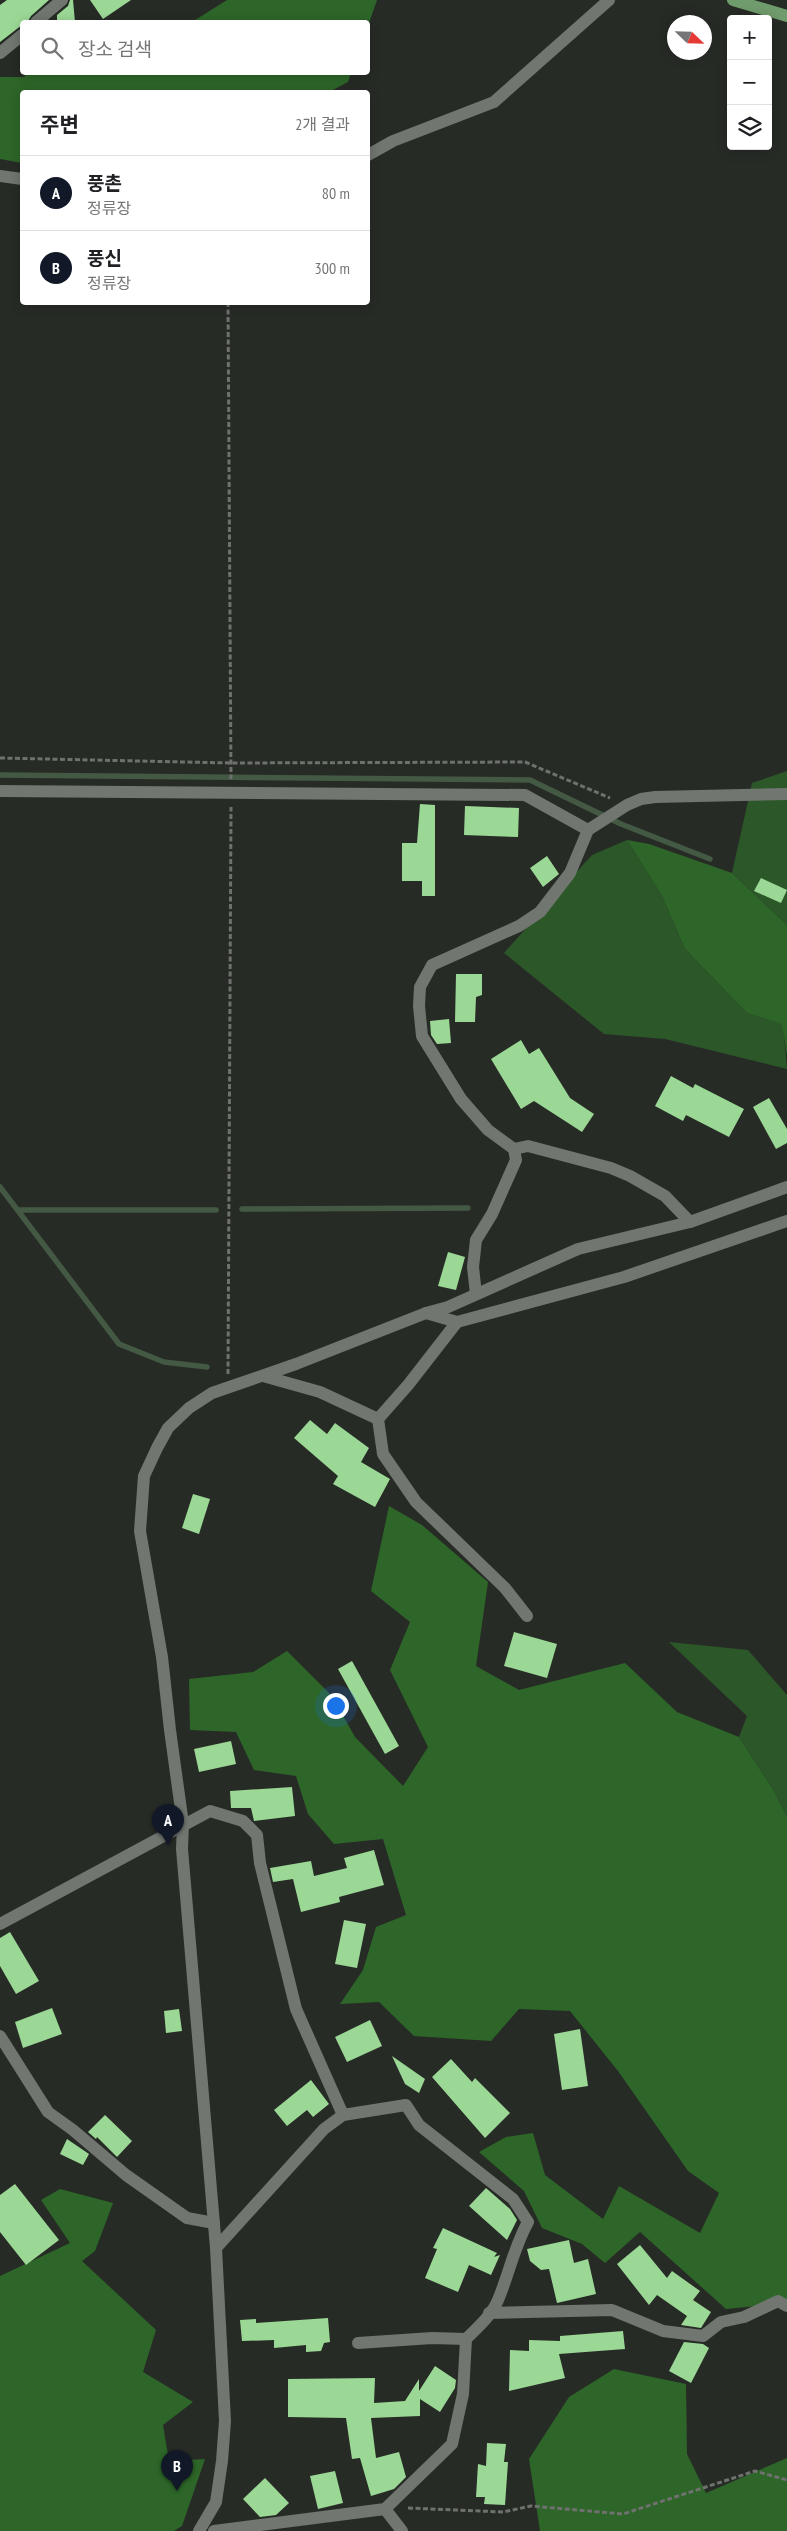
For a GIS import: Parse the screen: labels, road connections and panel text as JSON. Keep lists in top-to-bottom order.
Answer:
{
  "north": "bottom right",
  "page": {
    "map_buttons": ["+", "−"],
    "search": "장소 검색",
    "heading": ["주변", "2개 결과"],
    "list": [
      {
        "mark": "A",
        "name": "풍촌",
        "note": "정류장",
        "value": "80 m"
      },
      {
        "mark": "B",
        "name": "풍신",
        "note": "정류장",
        "value": "300 m"
      }
    ],
    "pins": ["A", "B"]
  }
}
